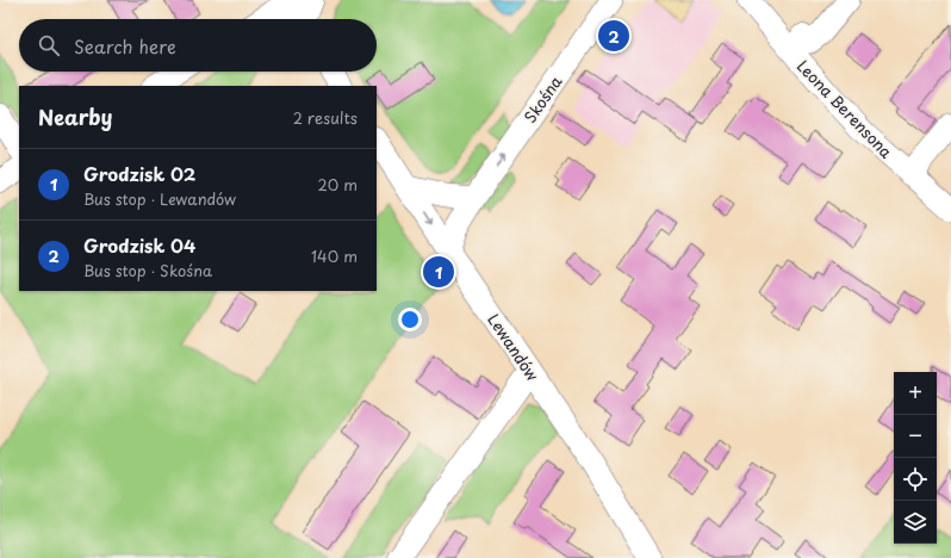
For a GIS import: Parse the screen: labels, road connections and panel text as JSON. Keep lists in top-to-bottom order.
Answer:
{
  "streets": {
    "street": ["Skośna", "Leona Berensona", "Lewandów"]
  },
  "crossings": [
    ["Skośna", "Lewandów"]
  ],
  "one_way": ["Skośna"],
  "page": {
    "pins": ["2", "1"],
    "search": "Search here",
    "heading": ["Nearby", "2 results"],
    "list": [
      {
        "mark": "1",
        "name": "Grodzisk 02",
        "note": "Bus stop · Lewandów",
        "value": "20 m"
      },
      {
        "mark": "2",
        "name": "Grodzisk 04",
        "note": "Bus stop · Skośna",
        "value": "140 m"
      }
    ],
    "map_buttons": ["+", "−"]
  }
}
